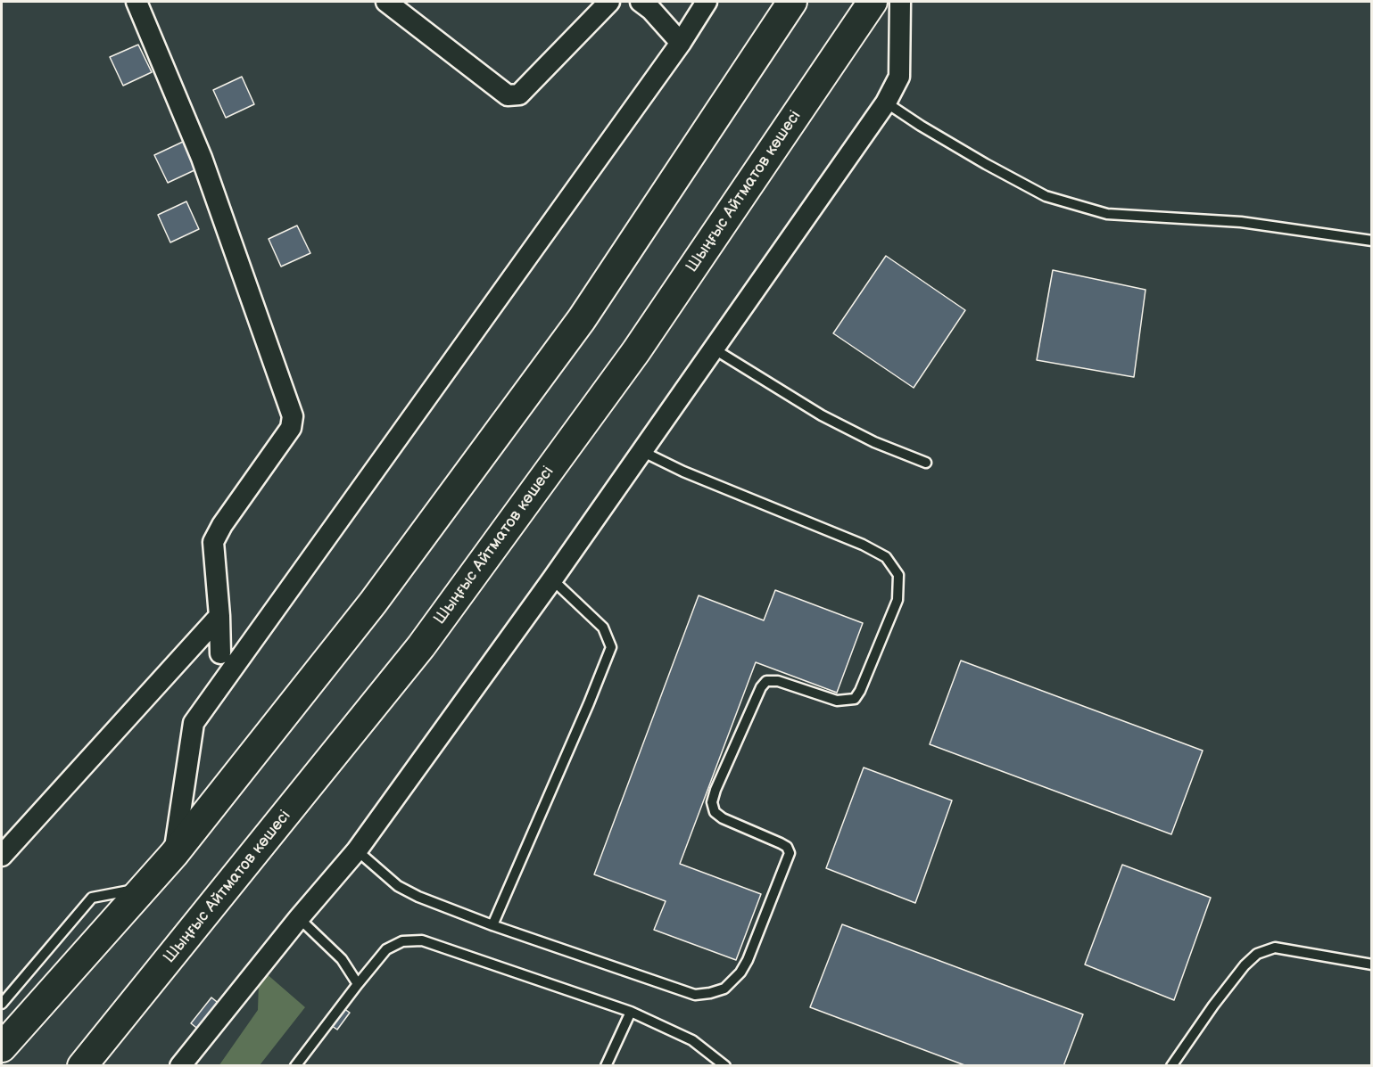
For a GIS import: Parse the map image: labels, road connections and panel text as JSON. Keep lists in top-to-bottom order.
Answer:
{
  "streets": {
    "main road": ["Шыңғыс Айтматов көшесі"]
  }
}
